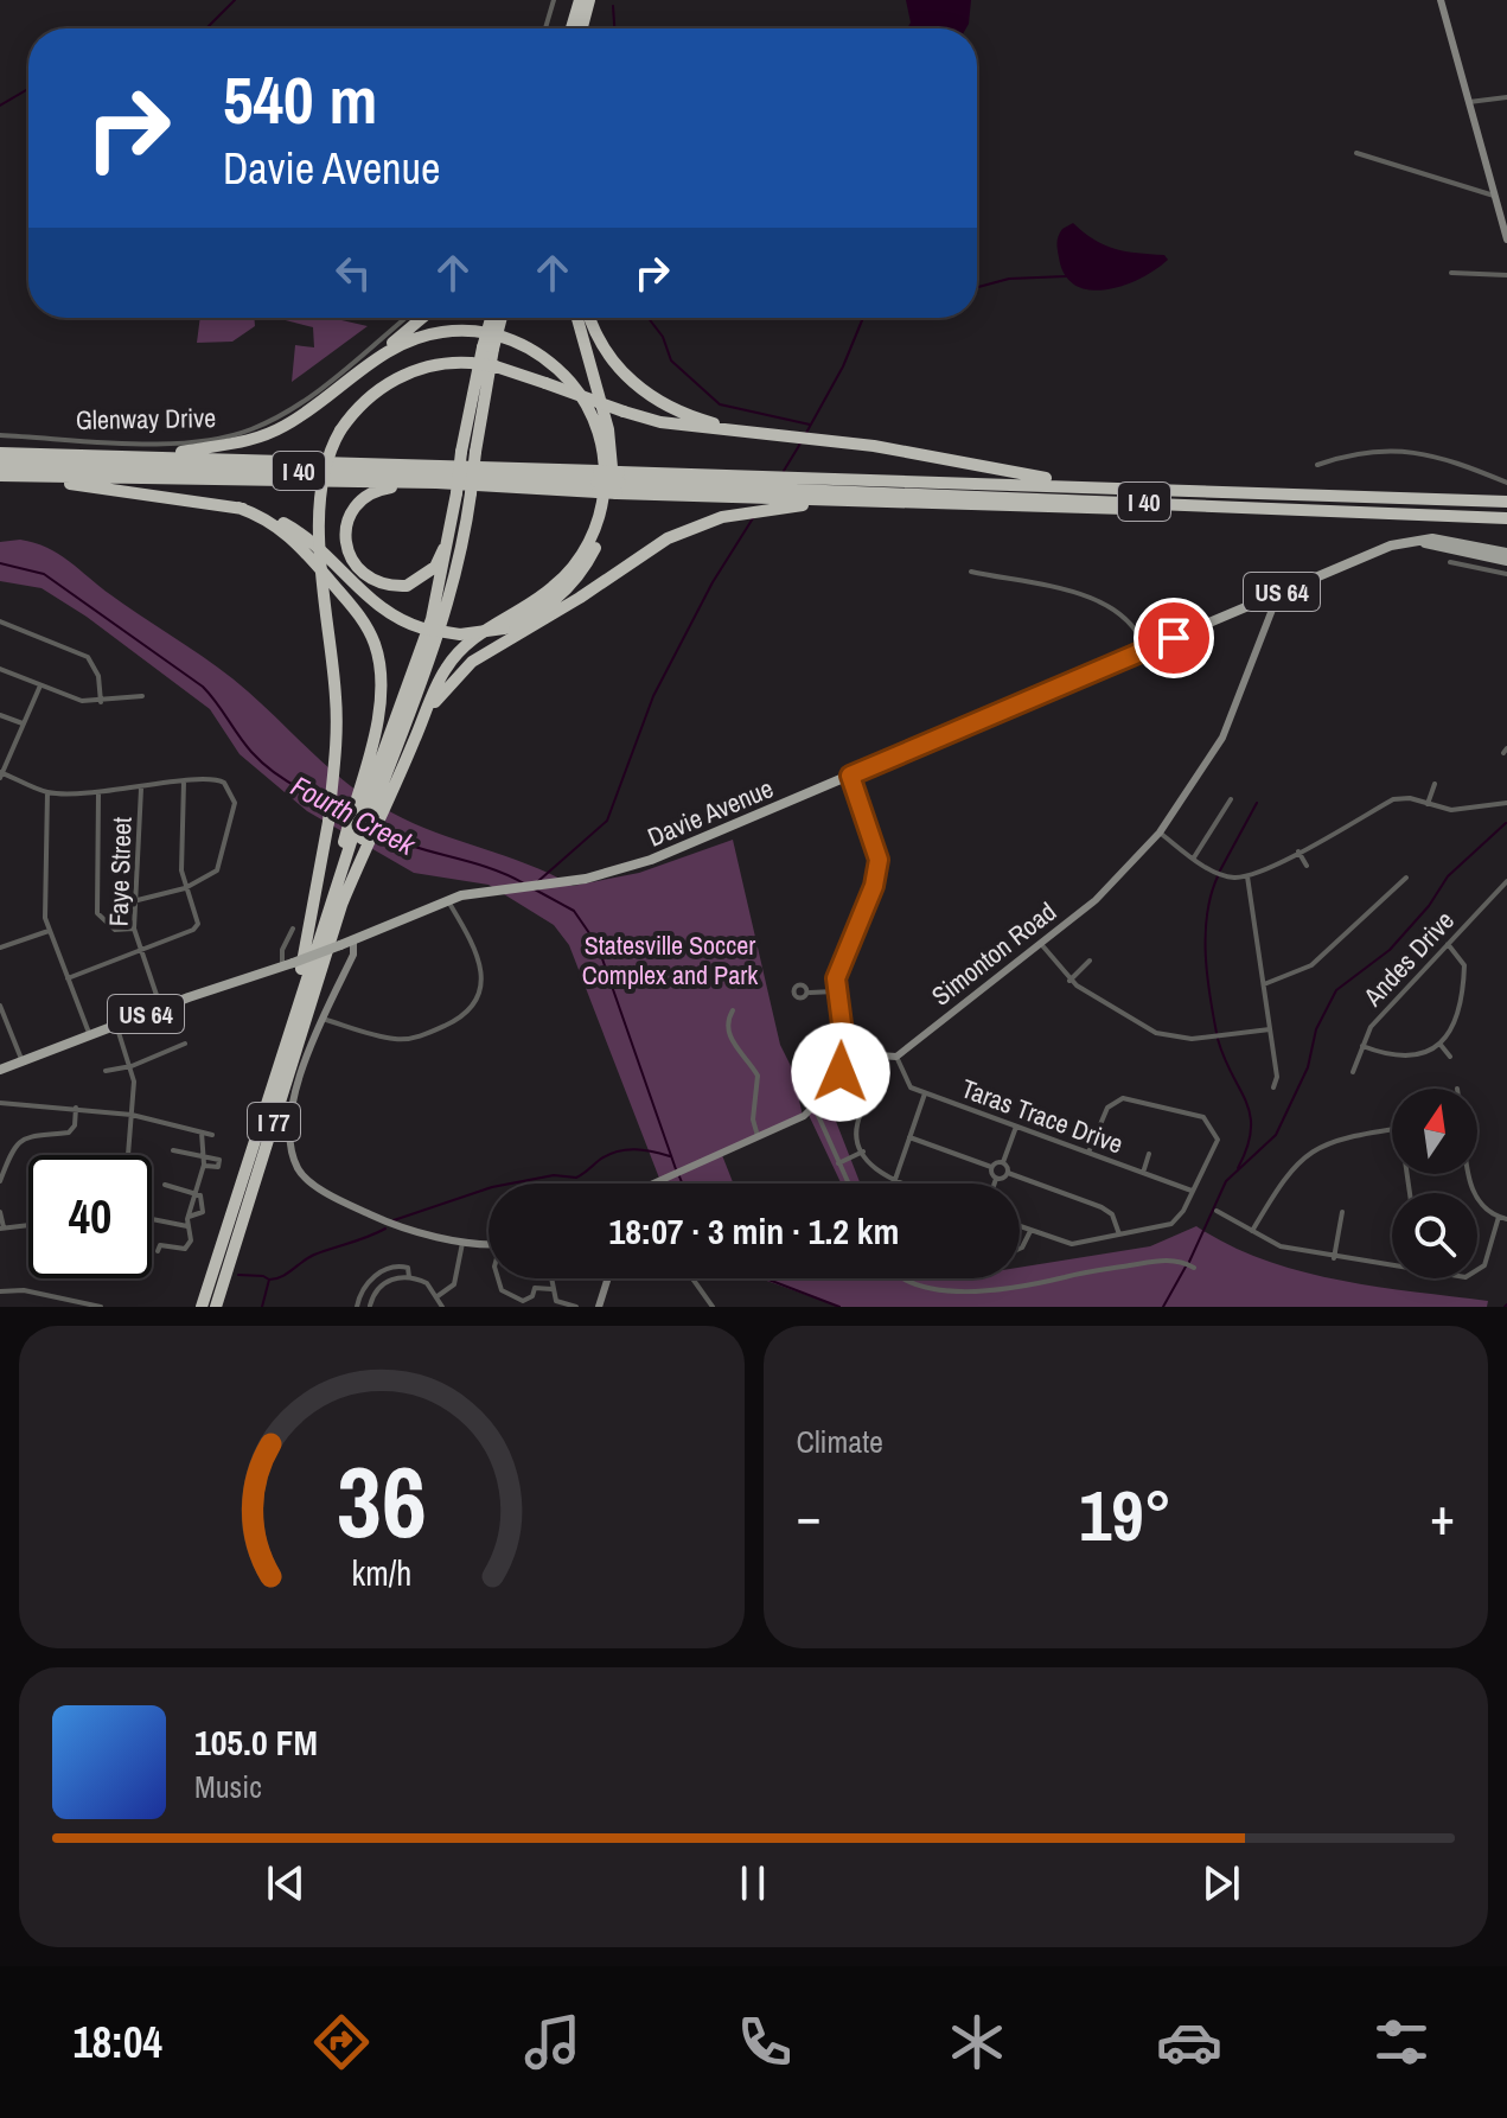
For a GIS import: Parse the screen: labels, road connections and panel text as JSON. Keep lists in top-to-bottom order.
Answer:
{
  "streets": {
    "highway": ["I 40", "I 77"],
    "main road": ["US 64", "Davie Avenue"],
    "street": [
      "Glenway Drive",
      "Faye Street",
      "Simonton Road",
      "Andes Drive",
      "Taras Trace Drive"
    ]
  },
  "crossings": [
    ["US 64", "Davie Avenue"],
    ["Davie Avenue", "Faye Street"],
    ["Davie Avenue", "Simonton Road"],
    ["Simonton Road", "Taras Trace Drive"]
  ],
  "water": ["Fourth Creek"],
  "parks": ["Statesville Soccer Complex and Park"],
  "north": "top",
  "page": {
    "turn": ["540 m", "Davie Avenue"],
    "limit": "40",
    "trip": "18:07 · 3 min · 1.2 km",
    "tile": "Climate",
    "heat": ["−", "19°", "+"],
    "song": ["105.0 FM", "Music"],
    "tabs": "18:04",
    "gauge": ["36", "km/h"]
  }
}
